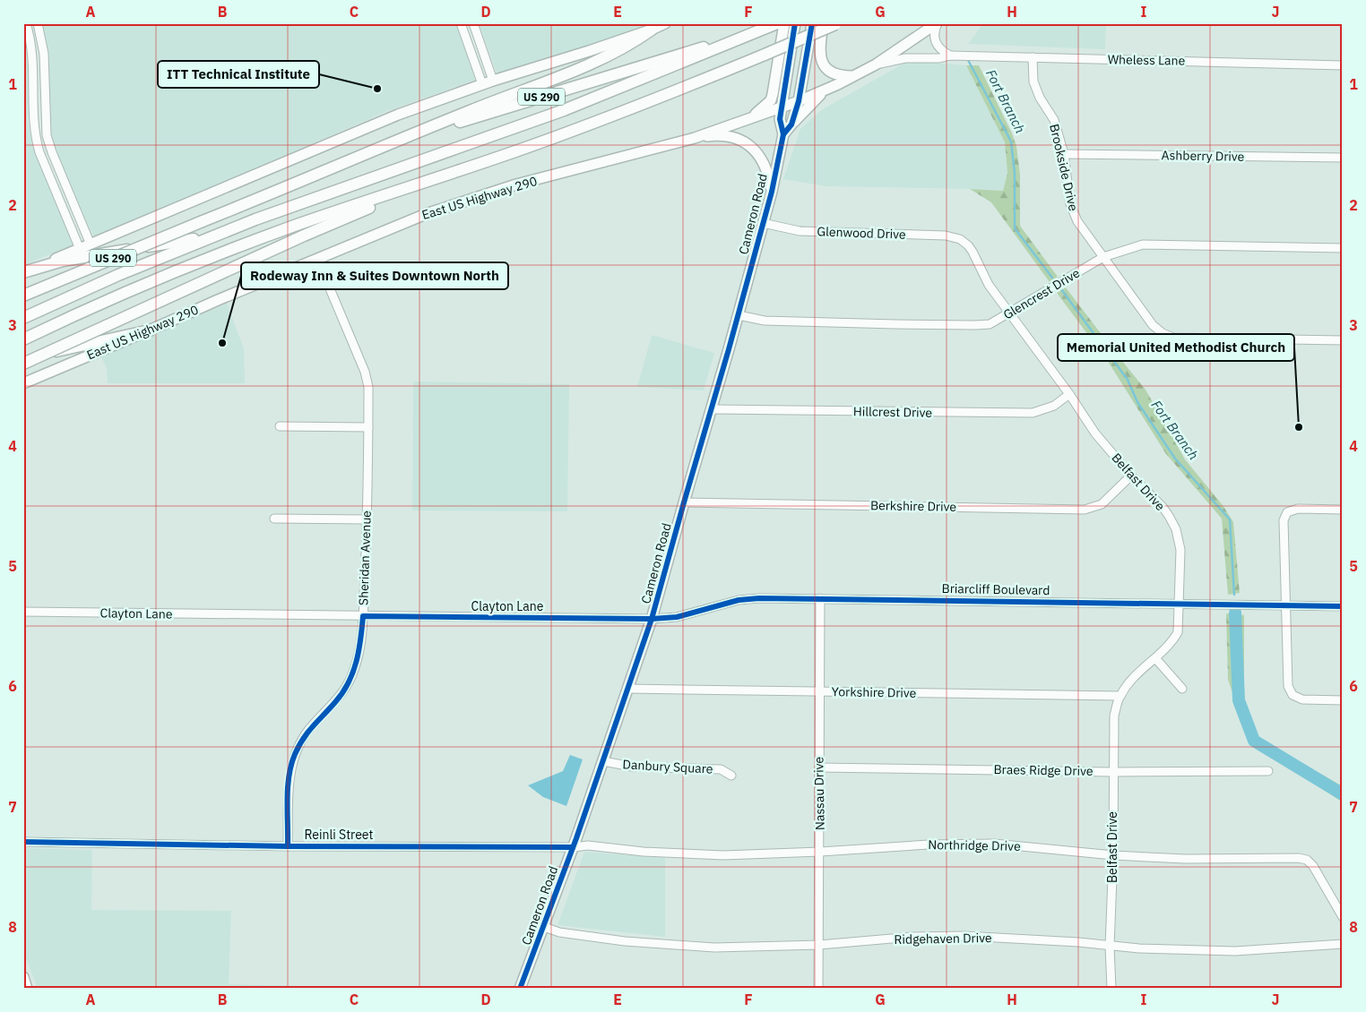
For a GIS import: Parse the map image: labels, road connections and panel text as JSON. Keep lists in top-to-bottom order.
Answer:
{
  "streets": {
    "highway": ["US 290"],
    "main road": ["East US Highway 290", "Cameron Road"],
    "street": [
      "Wheless Lane",
      "Ashberry Drive",
      "Brookside Drive",
      "Glenwood Drive",
      "Glencrest Drive",
      "Hillcrest Drive",
      "Belfast Drive",
      "Berkshire Drive",
      "Sheridan Avenue",
      "Briarcliff Boulevard",
      "Clayton Lane",
      "Yorkshire Drive",
      "Danbury Square",
      "Braes Ridge Drive",
      "Nassau Drive",
      "Reinli Street",
      "Northridge Drive",
      "Ridgehaven Drive"
    ]
  },
  "crossings": [
    ["Wheless Lane", "Brookside Drive"],
    ["Wheless Lane", "East US Highway 290"],
    ["Ashberry Drive", "Brookside Drive"],
    ["Brookside Drive", "Glencrest Drive"],
    ["East US Highway 290", "Cameron Road"],
    ["East US Highway 290", "Sheridan Avenue"],
    ["Cameron Road", "Glenwood Drive"],
    ["Cameron Road", "Glencrest Drive"],
    ["Cameron Road", "Hillcrest Drive"],
    ["Cameron Road", "Berkshire Drive"],
    ["Cameron Road", "Briarcliff Boulevard"],
    ["Cameron Road", "Clayton Lane"],
    ["Cameron Road", "Yorkshire Drive"],
    ["Cameron Road", "Danbury Square"],
    ["Cameron Road", "Reinli Street"],
    ["Cameron Road", "Northridge Drive"],
    ["Cameron Road", "Ridgehaven Drive"],
    ["Glenwood Drive", "Belfast Drive"],
    ["Glencrest Drive", "Belfast Drive"],
    ["Hillcrest Drive", "Belfast Drive"],
    ["Belfast Drive", "Berkshire Drive"],
    ["Belfast Drive", "Briarcliff Boulevard"],
    ["Belfast Drive", "Yorkshire Drive"],
    ["Belfast Drive", "Braes Ridge Drive"],
    ["Belfast Drive", "Northridge Drive"],
    ["Belfast Drive", "Ridgehaven Drive"],
    ["Sheridan Avenue", "Clayton Lane"],
    ["Sheridan Avenue", "Reinli Street"],
    ["Briarcliff Boulevard", "Clayton Lane"],
    ["Briarcliff Boulevard", "Nassau Drive"],
    ["Yorkshire Drive", "Nassau Drive"],
    ["Braes Ridge Drive", "Nassau Drive"],
    ["Nassau Drive", "Northridge Drive"],
    ["Nassau Drive", "Ridgehaven Drive"],
    ["Reinli Street", "Northridge Drive"]
  ],
  "water": ["Fort Branch"],
  "places": ["ITT Technical Institute", "Rodeway Inn & Suites Downtown North", "Memorial United Methodist Church"],
  "grid": {
    "columns": [
      "A",
      "B",
      "C",
      "D",
      "E",
      "F",
      "G",
      "H",
      "I",
      "J"
    ],
    "rows": [
      "1",
      "2",
      "3",
      "4",
      "5",
      "6",
      "7",
      "8"
    ]
  }
}
